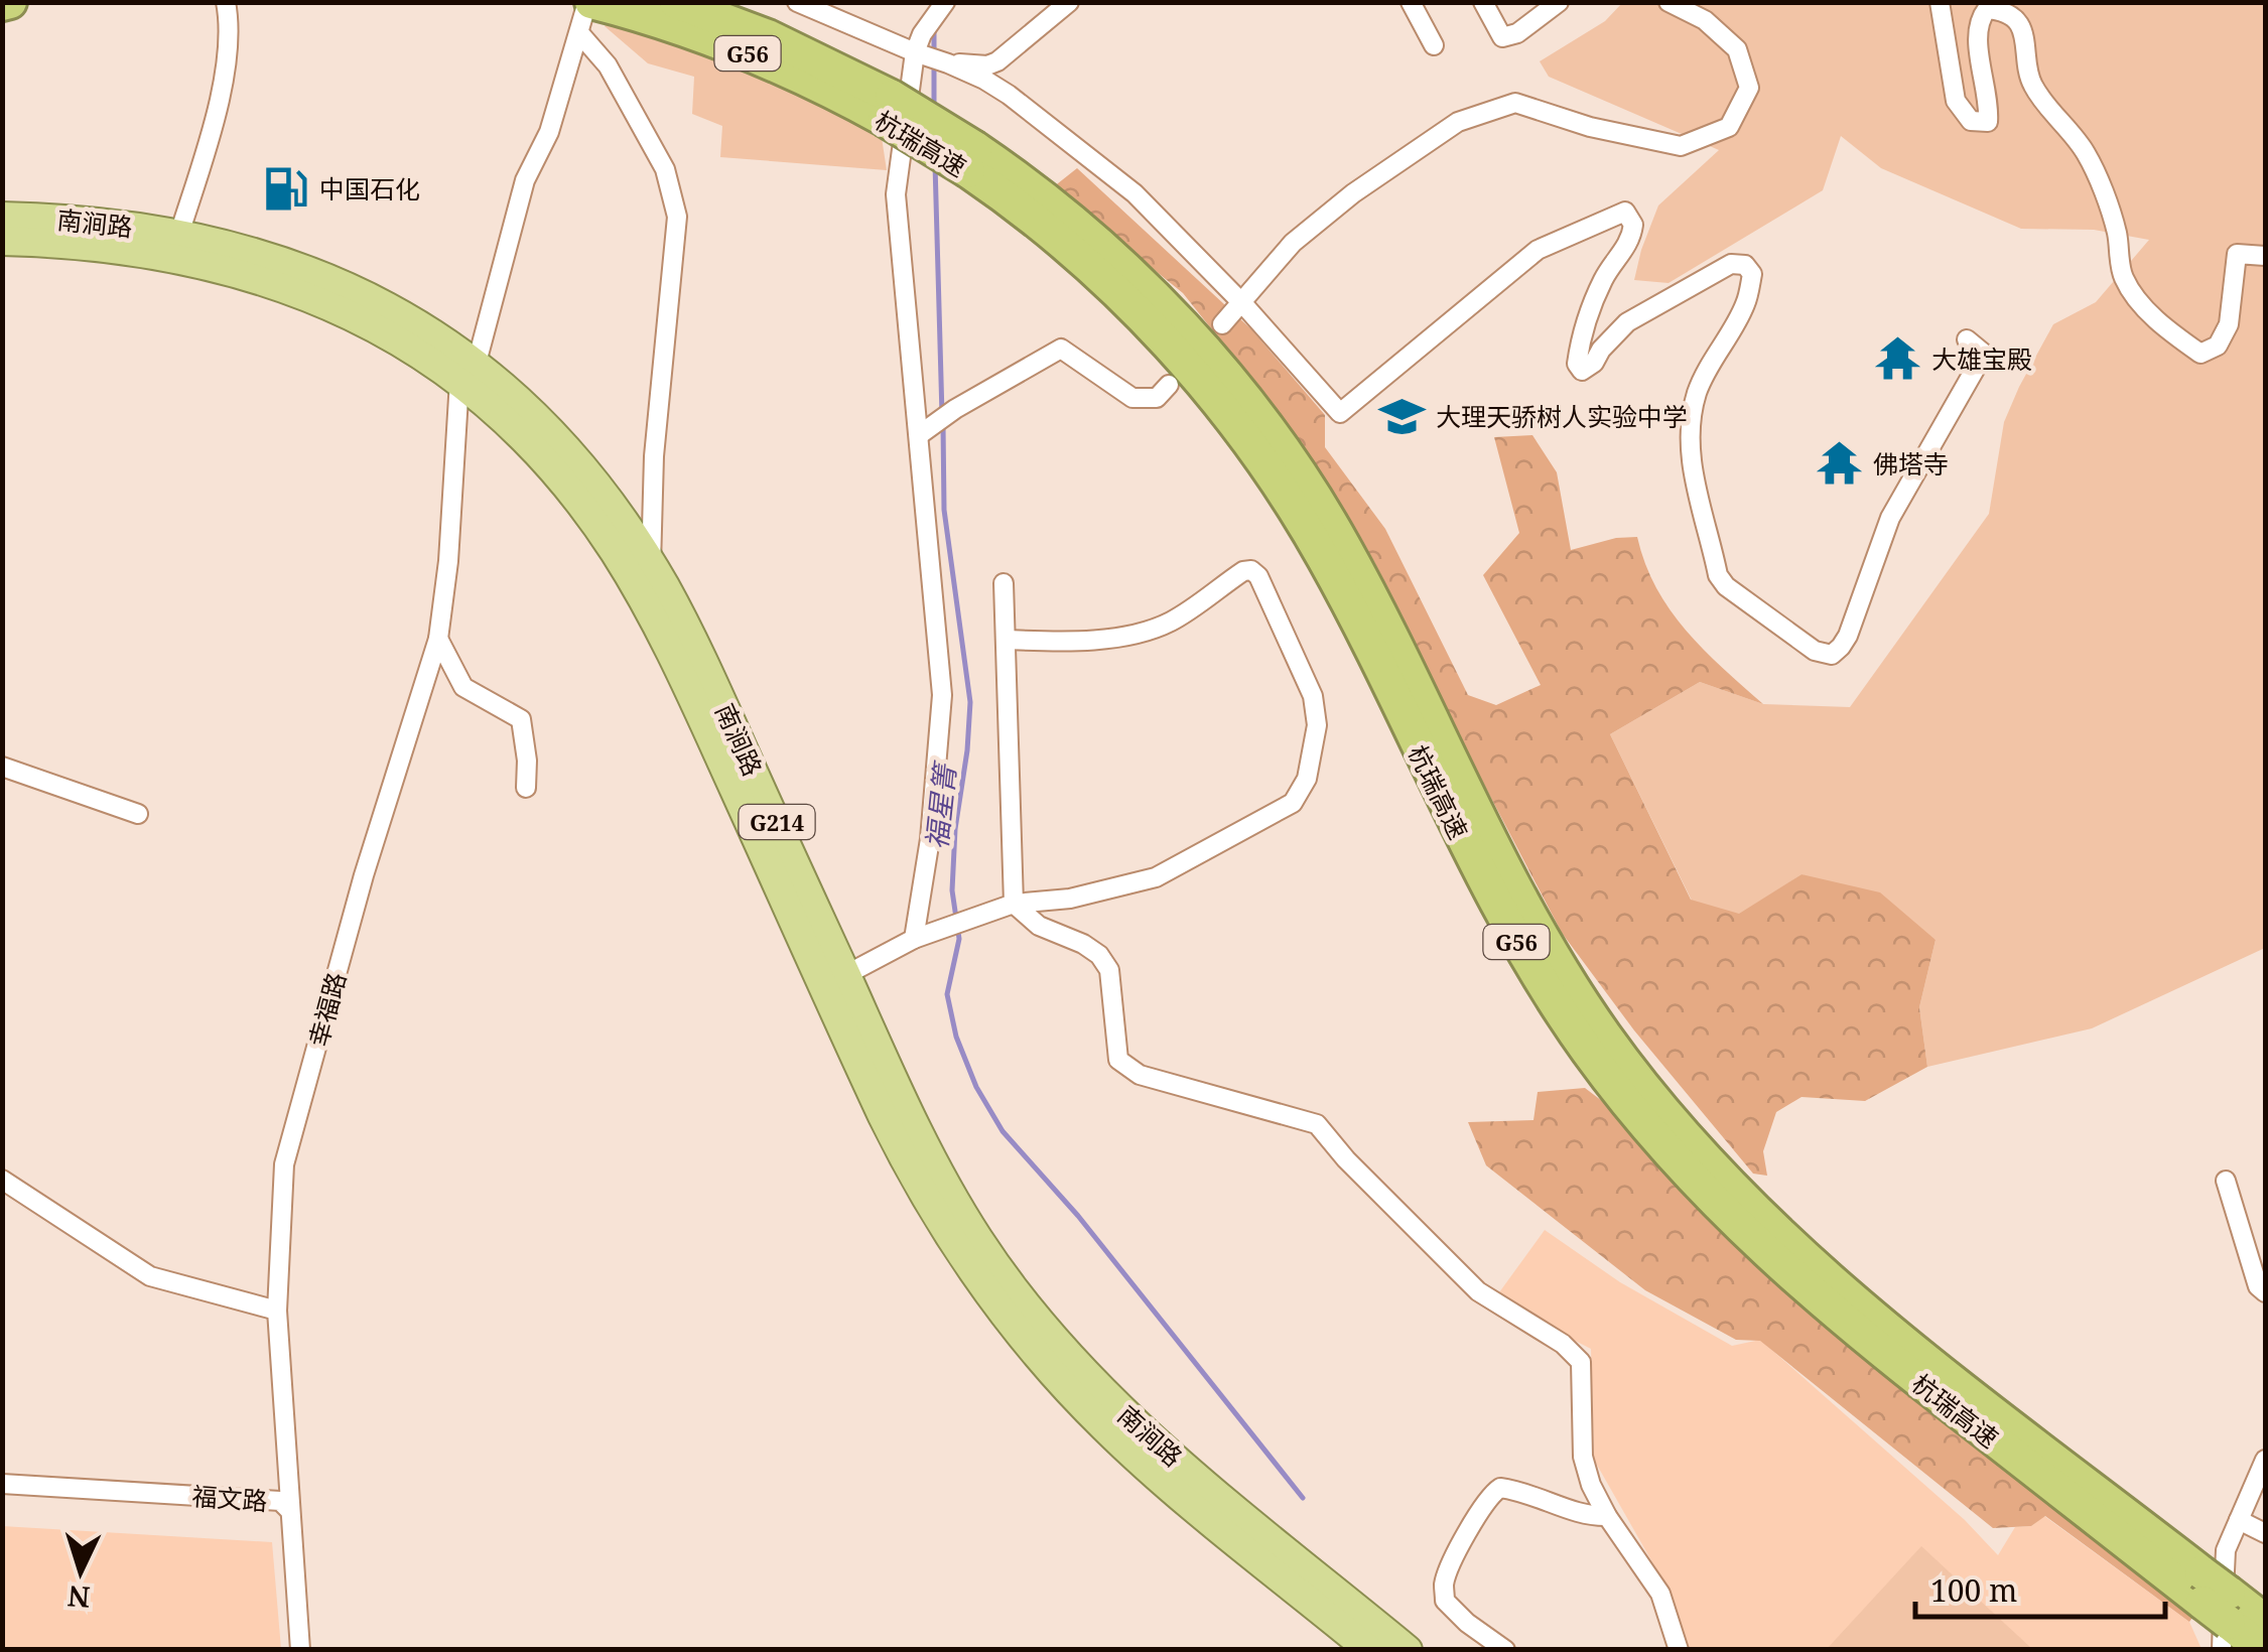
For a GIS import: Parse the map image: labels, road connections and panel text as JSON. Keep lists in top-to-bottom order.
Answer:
{
  "streets": {
    "highway": [
      "G56",
      "杭瑞高速",
      "南涧路",
      "G214"
    ],
    "street": ["幸福路", "福文路"]
  },
  "crossings": [
    ["杭瑞高速", "幸福路"],
    ["南涧路", "幸福路"],
    ["幸福路", "福文路"]
  ],
  "water": ["福星箐"],
  "places": {
    "fuel station": ["中国石化"],
    "temple": ["大雄宝殿", "佛塔寺"],
    "school or university": ["大理天骄树人实验中学"]
  },
  "scale_bar": "100 m",
  "north": "bottom"
}
